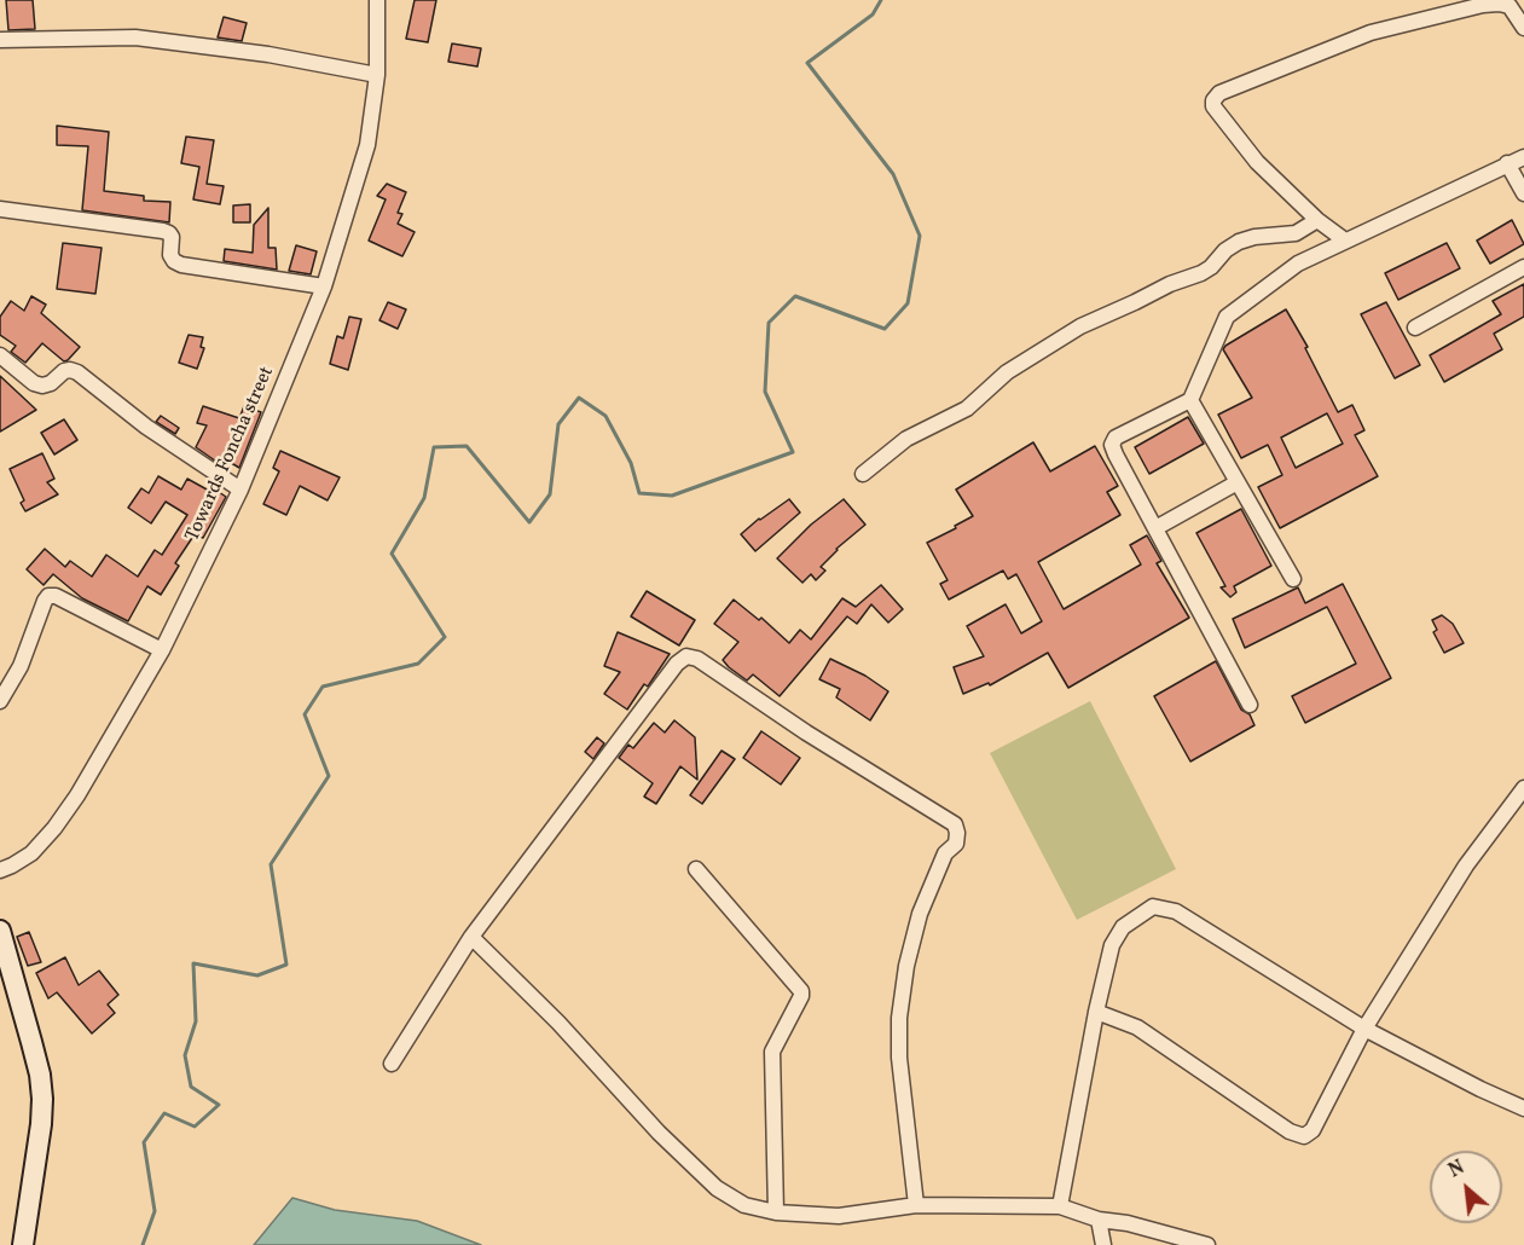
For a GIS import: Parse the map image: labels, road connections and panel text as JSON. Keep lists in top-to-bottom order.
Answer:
{
  "streets": {
    "street": ["Towards Foncha street"]
  },
  "north": "top left"
}
